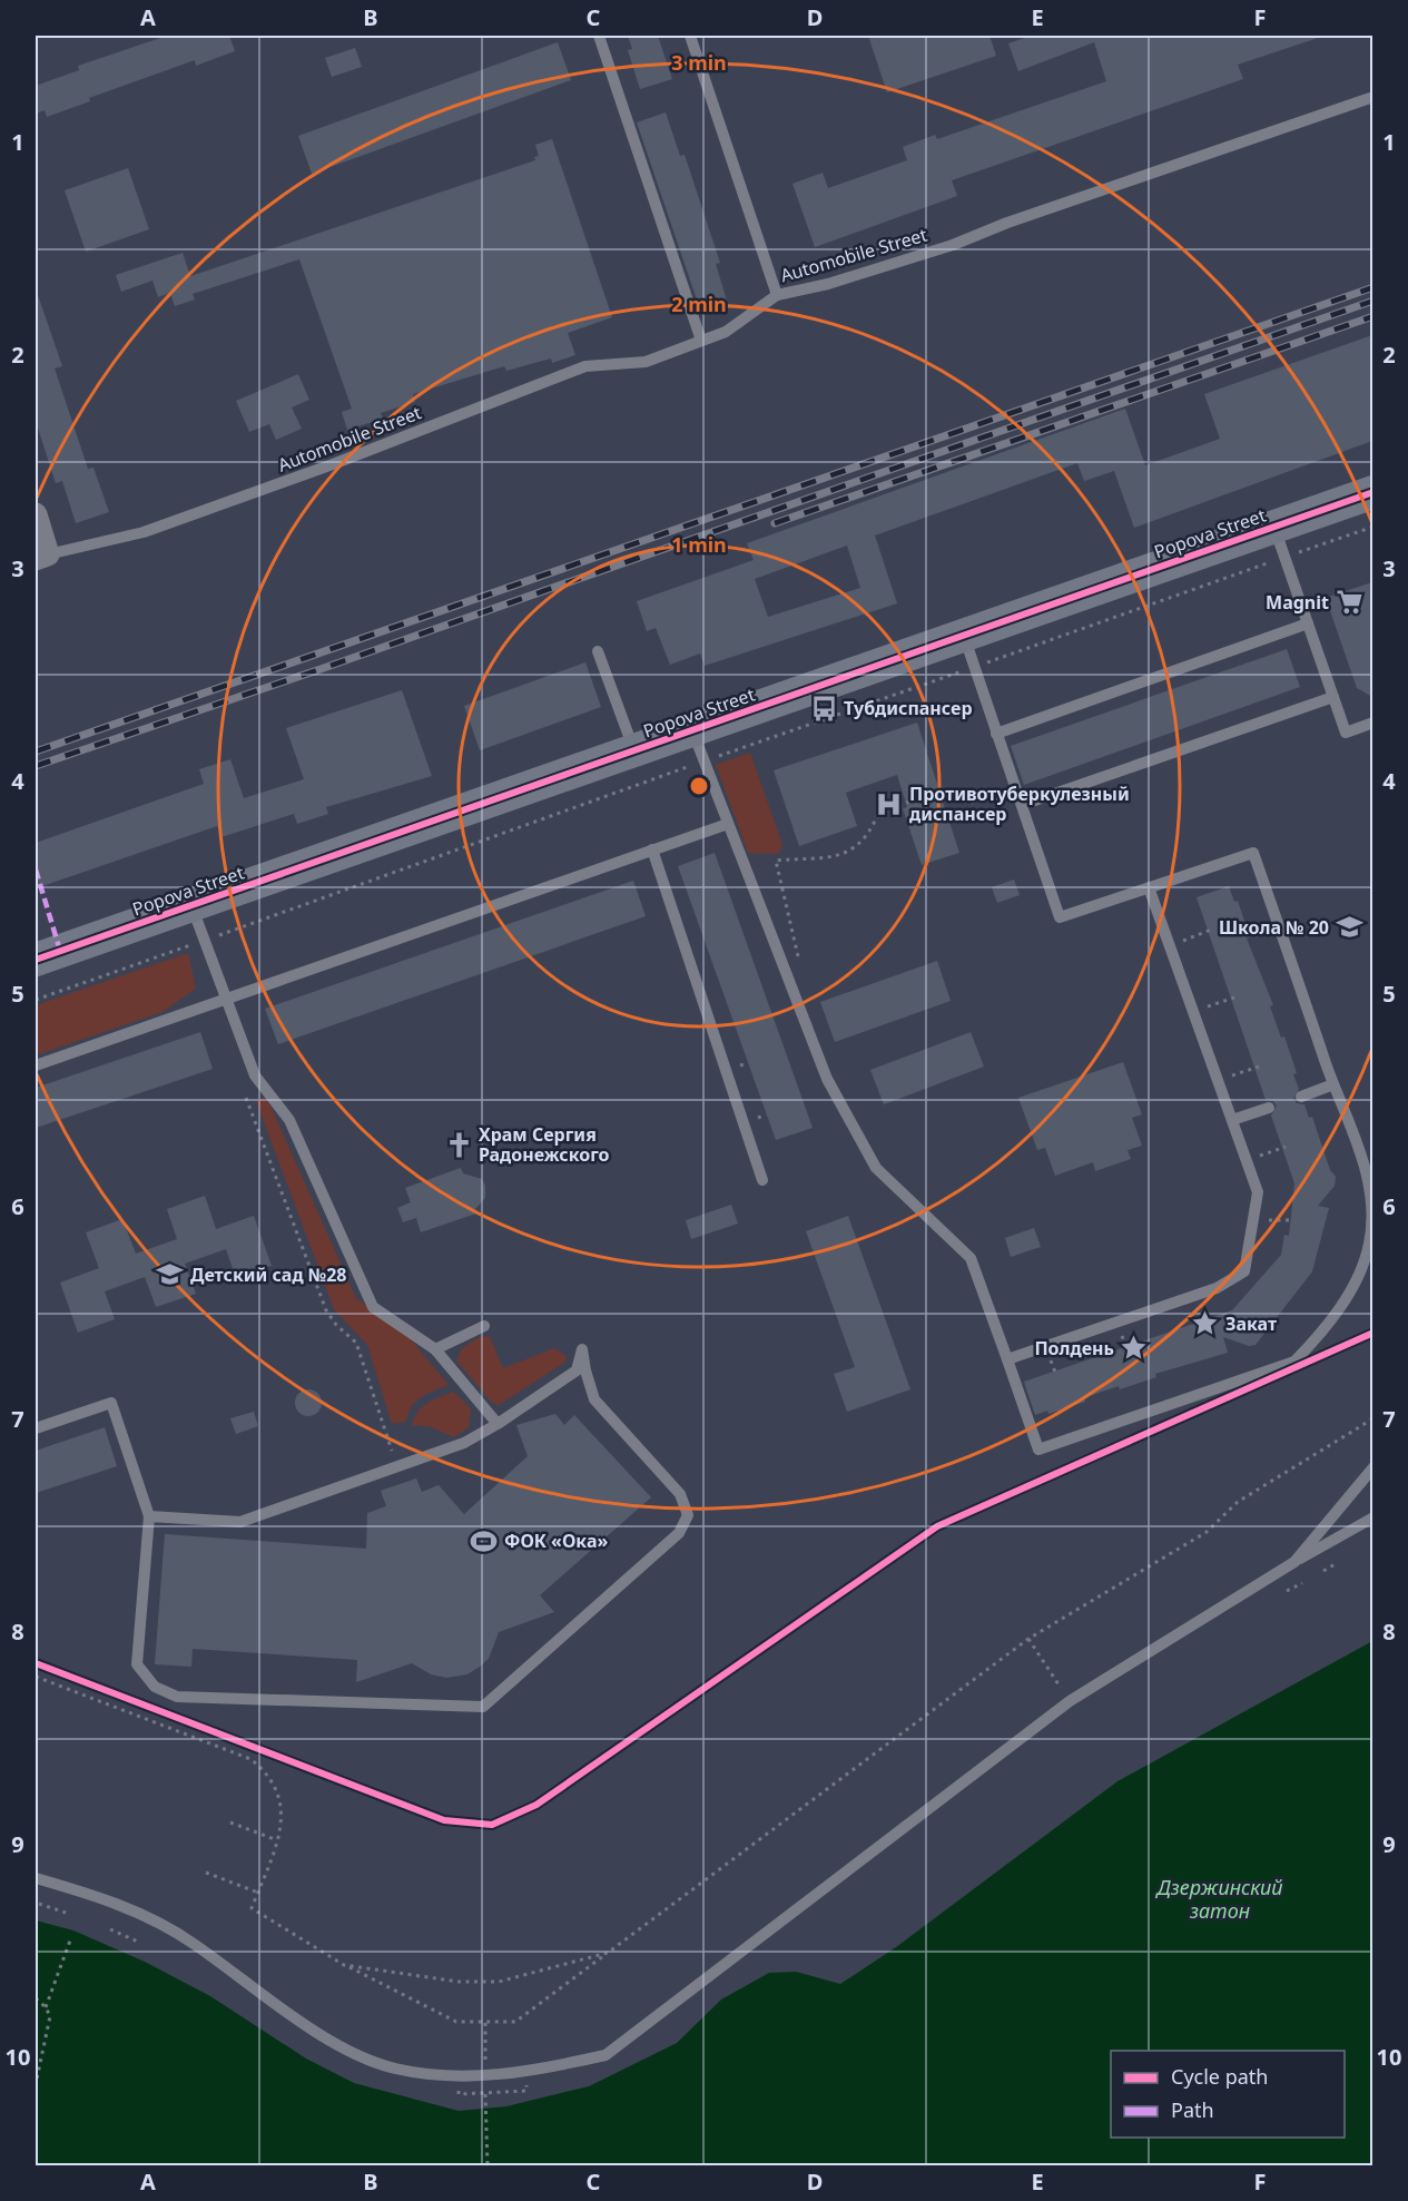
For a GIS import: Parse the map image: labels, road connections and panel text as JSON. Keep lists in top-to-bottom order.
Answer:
{
  "streets": {
    "street": ["Popova Street"],
    "lane": ["Automobile Street"]
  },
  "water": ["Дзержинский затон"],
  "places": {
    "supermarket": ["Magnit"],
    "bus stop": ["Тубдиспансер"],
    "hospital": ["Противотуберкулезный диспансер"],
    "school or university": ["Школа № 20", "Детский сад №28"],
    "church": ["Храм Сергия Радонежского"],
    "place": ["Закат", "Полдень"],
    "sports": ["ФОК «Ока»"]
  },
  "legend": ["Cycle path", "Path"],
  "grid": {
    "columns": [
      "A",
      "B",
      "C",
      "D",
      "E",
      "F"
    ],
    "rows": [
      "1",
      "2",
      "3",
      "4",
      "5",
      "6",
      "7",
      "8",
      "9",
      "10"
    ]
  },
  "rings": ["3 min", "2 min", "1 min"]
}
